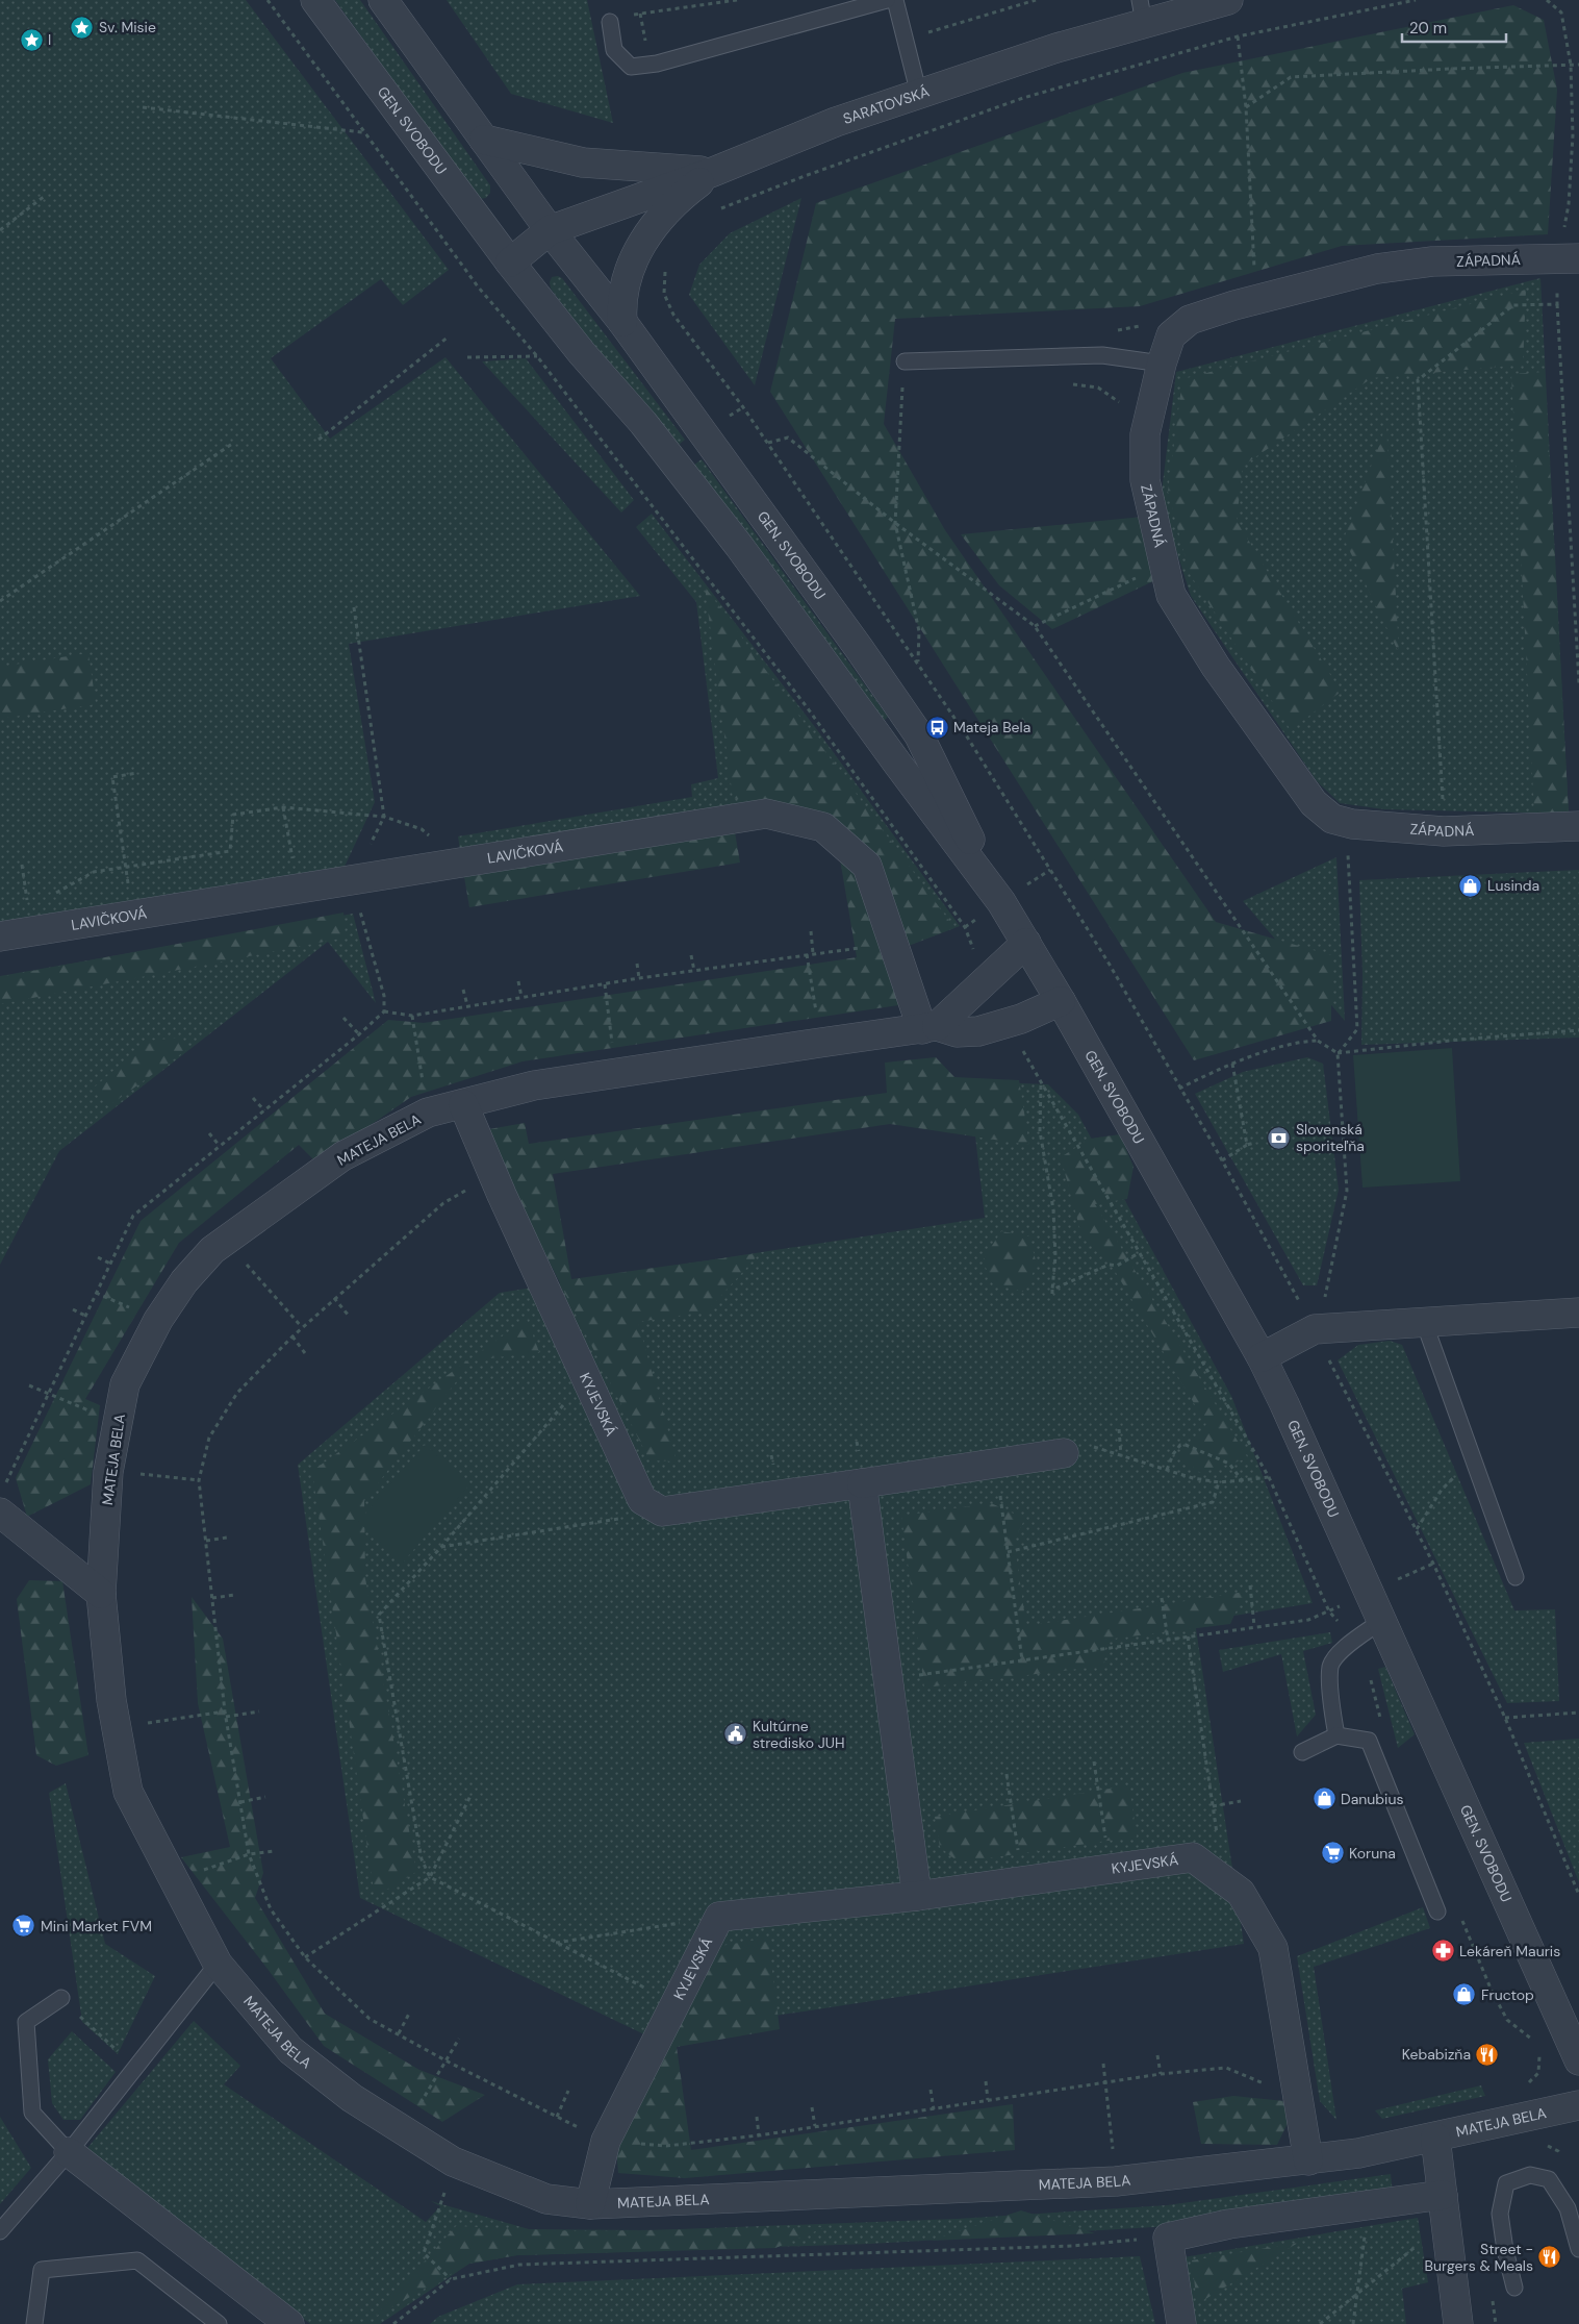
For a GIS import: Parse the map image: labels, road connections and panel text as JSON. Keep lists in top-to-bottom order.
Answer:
{
  "streets": {
    "street": [
      "SARATOVSKÁ",
      "GEN. SVOBODU",
      "ZÁPADNÁ",
      "LAVIČKOVÁ",
      "MATEJA BELA",
      "KYJEVSKÁ"
    ]
  },
  "crossings": [
    ["SARATOVSKÁ", "GEN. SVOBODU"],
    ["GEN. SVOBODU", "MATEJA BELA"],
    ["LAVIČKOVÁ", "MATEJA BELA"],
    ["MATEJA BELA", "KYJEVSKÁ"]
  ],
  "places": {
    "place": ["Sv. Misie", "I"],
    "bus stop": ["Mateja Bela"],
    "shop": ["Lusinda", "Danubius", "Fructop"],
    "bank": ["Slovenská sporiteľňa"],
    "public building": ["Kultúrne stredisko JUH"],
    "supermarket": ["Koruna", "Mini Market FVM"],
    "pharmacy": ["Lekáreň Mauris"],
    "restaurant": ["Kebabizňa", "Street - Burgers & Meals"]
  },
  "scale_bar": "20 m"
}
